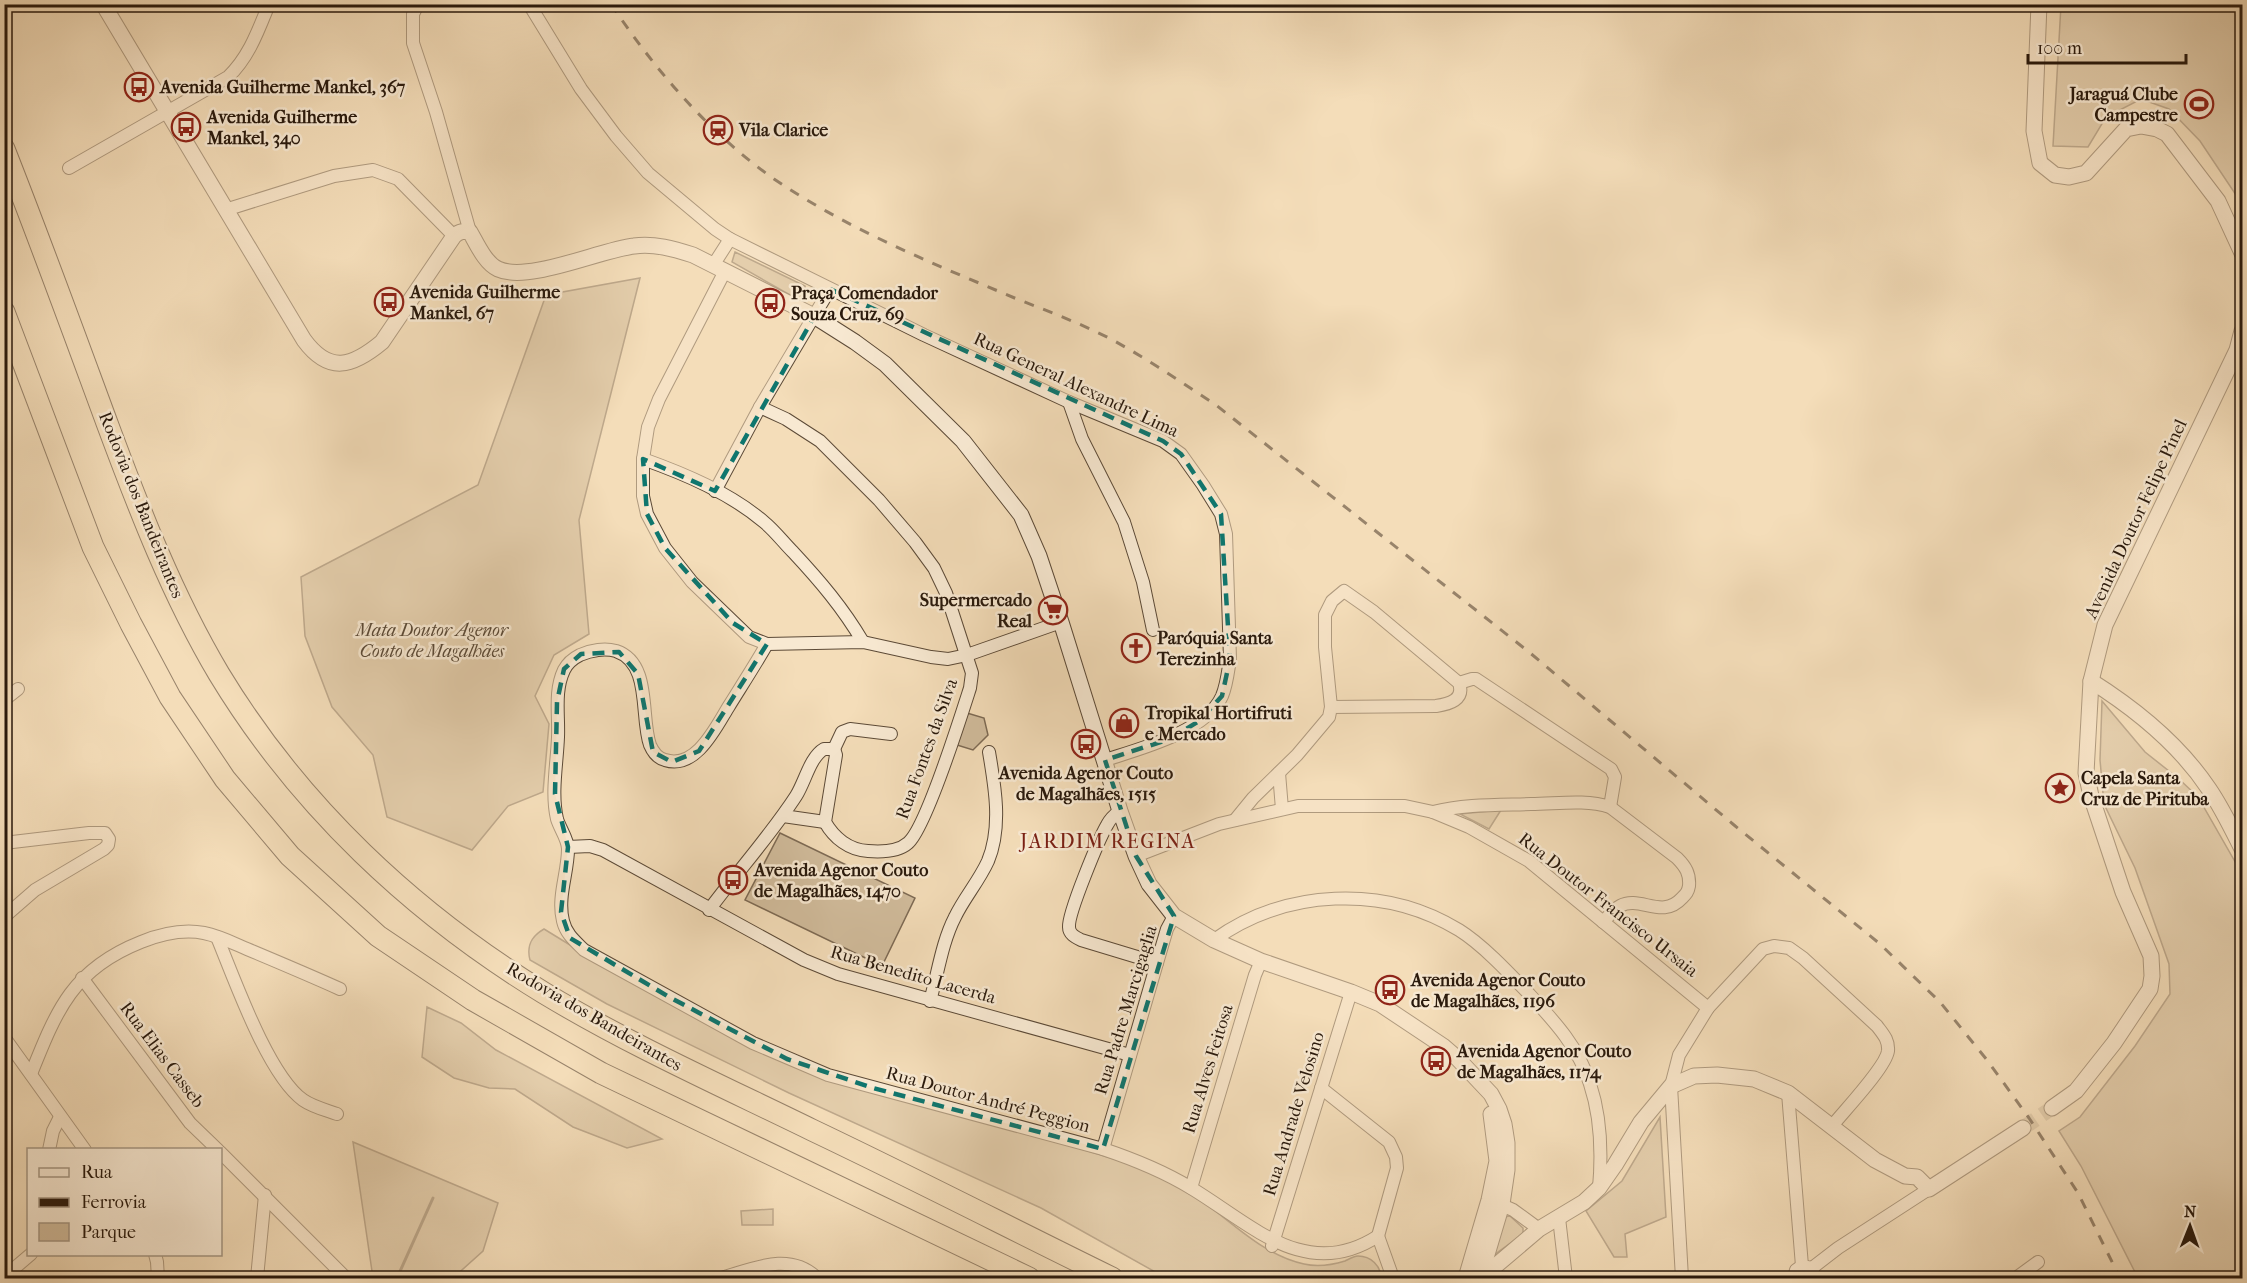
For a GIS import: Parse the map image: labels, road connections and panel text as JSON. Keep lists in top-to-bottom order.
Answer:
{
  "streets": {
    "highway": ["Rodovia dos Bandeirantes"],
    "street": [
      "Rua General Alexandre Lima",
      "Avenida Doutor Felipe Pinel",
      "Rua Fontes da Silva",
      "Rua Doutor Francisco Ursaia",
      "Rua Benedito Lacerda",
      "Rua Padre Marcigaglia",
      "Rua Elias Casseb",
      "Rua Alves Feitosa",
      "Rua Doutor André Peggion",
      "Rua Andrade Velosino"
    ]
  },
  "crossings": [
    ["Rua Benedito Lacerda", "Rua Padre Marcigaglia"],
    ["Rua Benedito Lacerda", "Rua Doutor André Peggion"],
    ["Rua Padre Marcigaglia", "Rua Doutor André Peggion"],
    ["Rua Alves Feitosa", "Rua Doutor André Peggion"],
    ["Rua Doutor André Peggion", "Rua Andrade Velosino"]
  ],
  "districts": ["JARDIM REGINA"],
  "parks": ["Mata Doutor Agenor Couto de Magalhães"],
  "places": {
    "bus stop": [
      "Avenida Guilherme Mankel, 367",
      "Avenida Guilherme Mankel, 340",
      "Avenida Guilherme Mankel, 67",
      "Praça Comendador Souza Cruz, 69",
      "Avenida Agenor Couto de Magalhães, 1515",
      "Avenida Agenor Couto de Magalhães, 1470",
      "Avenida Agenor Couto de Magalhães, 1196",
      "Avenida Agenor Couto de Magalhães, 1174"
    ],
    "sports": ["Jaraguá Clube Campestre"],
    "station": ["Vila Clarice"],
    "supermarket": ["Supermercado Real"],
    "church": ["Paróquia Santa Terezinha"],
    "shop": ["Tropikal Hortifruti e Mercado"],
    "place": ["Capela Santa Cruz de Pirituba"]
  },
  "legend": ["Rua", "Ferrovia", "Parque"],
  "scale_bar": "100 m",
  "north": "top"
}
